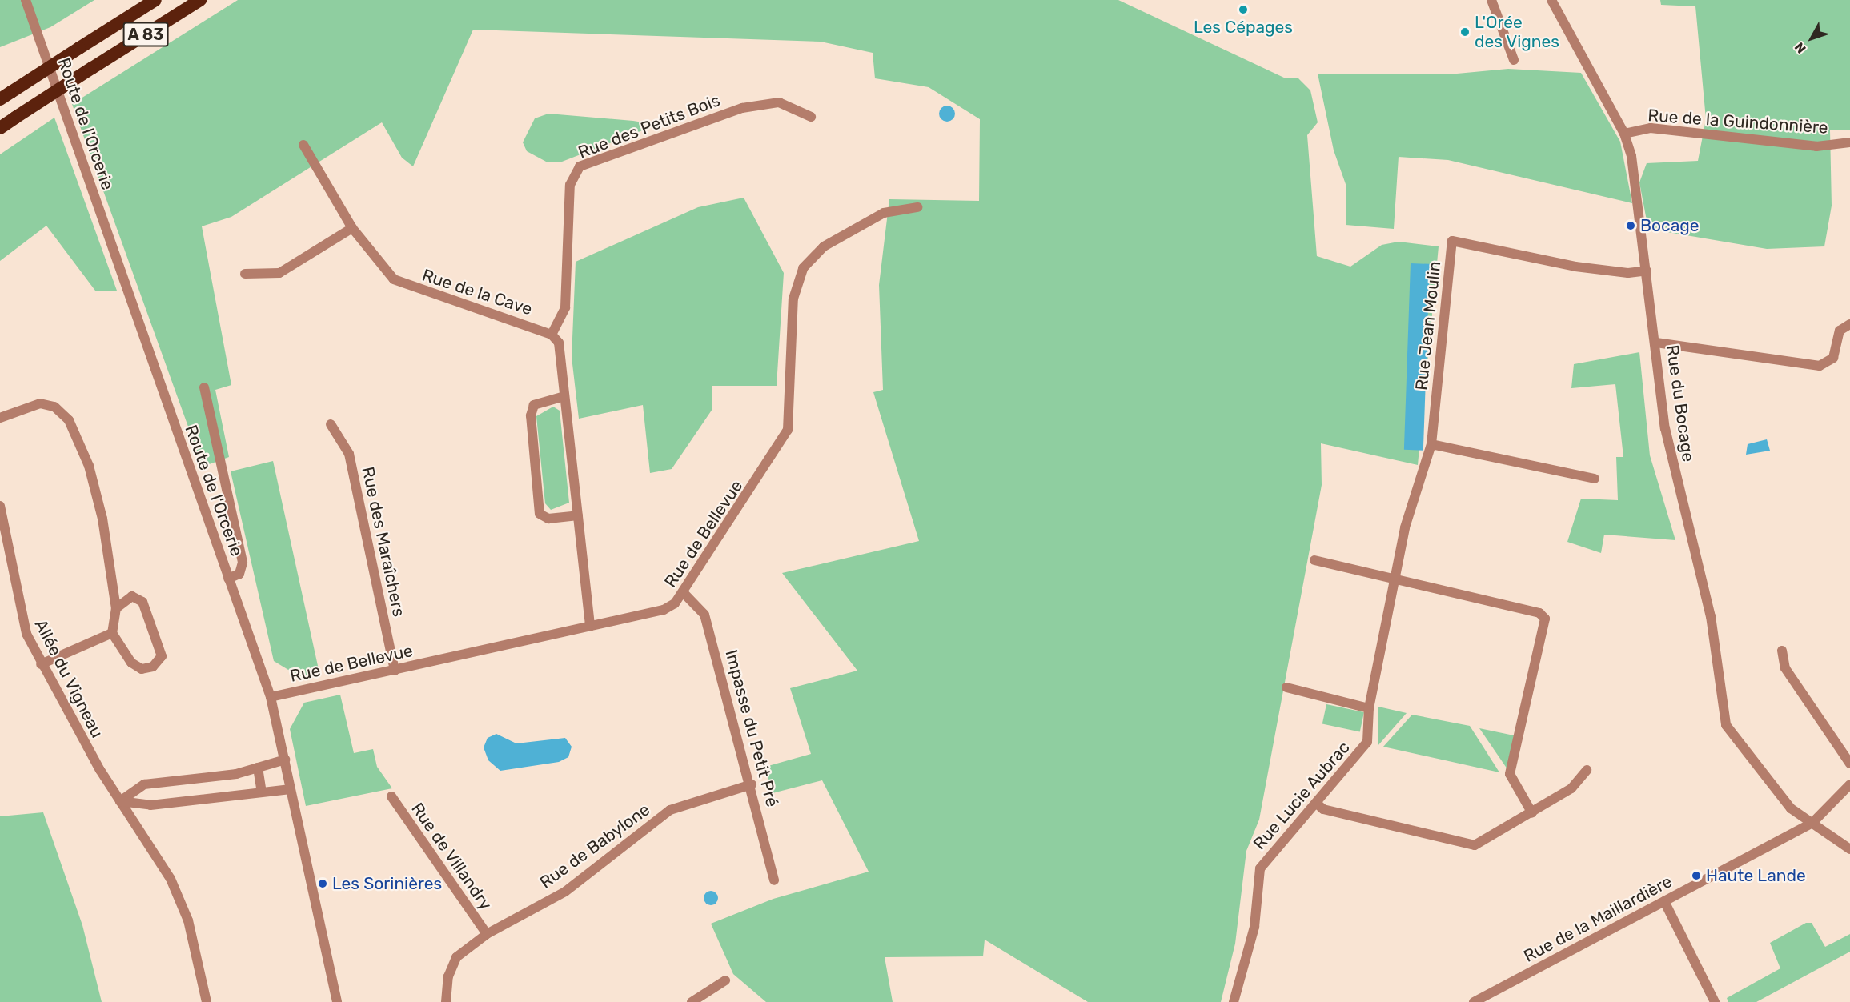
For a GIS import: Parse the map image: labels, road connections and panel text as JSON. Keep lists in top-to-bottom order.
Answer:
{
  "streets": {
    "highway": ["A 83"],
    "street": [
      "Rue de la Guindonnière",
      "Route de l'Orcerie",
      "Rue des Petits Bois",
      "Rue de la Cave",
      "Rue Jean Moulin",
      "Rue du Bocage",
      "Rue de Bellevue",
      "Rue des Maraîchers",
      "Allée du Vigneau",
      "Impasse du Petit Pré",
      "Rue Lucie Aubrac",
      "Rue de Babylone",
      "Rue de Villandry",
      "Rue de la Maillardière"
    ]
  },
  "crossings": [
    ["Rue de la Guindonnière", "Rue du Bocage"],
    ["Route de l'Orcerie", "Rue de Bellevue"],
    ["Rue des Petits Bois", "Rue de la Cave"],
    ["Rue Jean Moulin", "Rue du Bocage"],
    ["Rue Jean Moulin", "Rue Lucie Aubrac"],
    ["Rue du Bocage", "Rue de la Maillardière"],
    ["Rue de Bellevue", "Rue des Maraîchers"],
    ["Rue de Bellevue", "Impasse du Petit Pré"],
    ["Impasse du Petit Pré", "Rue de Babylone"],
    ["Rue de Babylone", "Rue de Villandry"]
  ],
  "places": [
    "Les Cépages",
    "L'Orée des Vignes",
    "Bocage",
    "Haute Lande",
    "Les Sorinières"
  ],
  "north": "bottom left"
}
